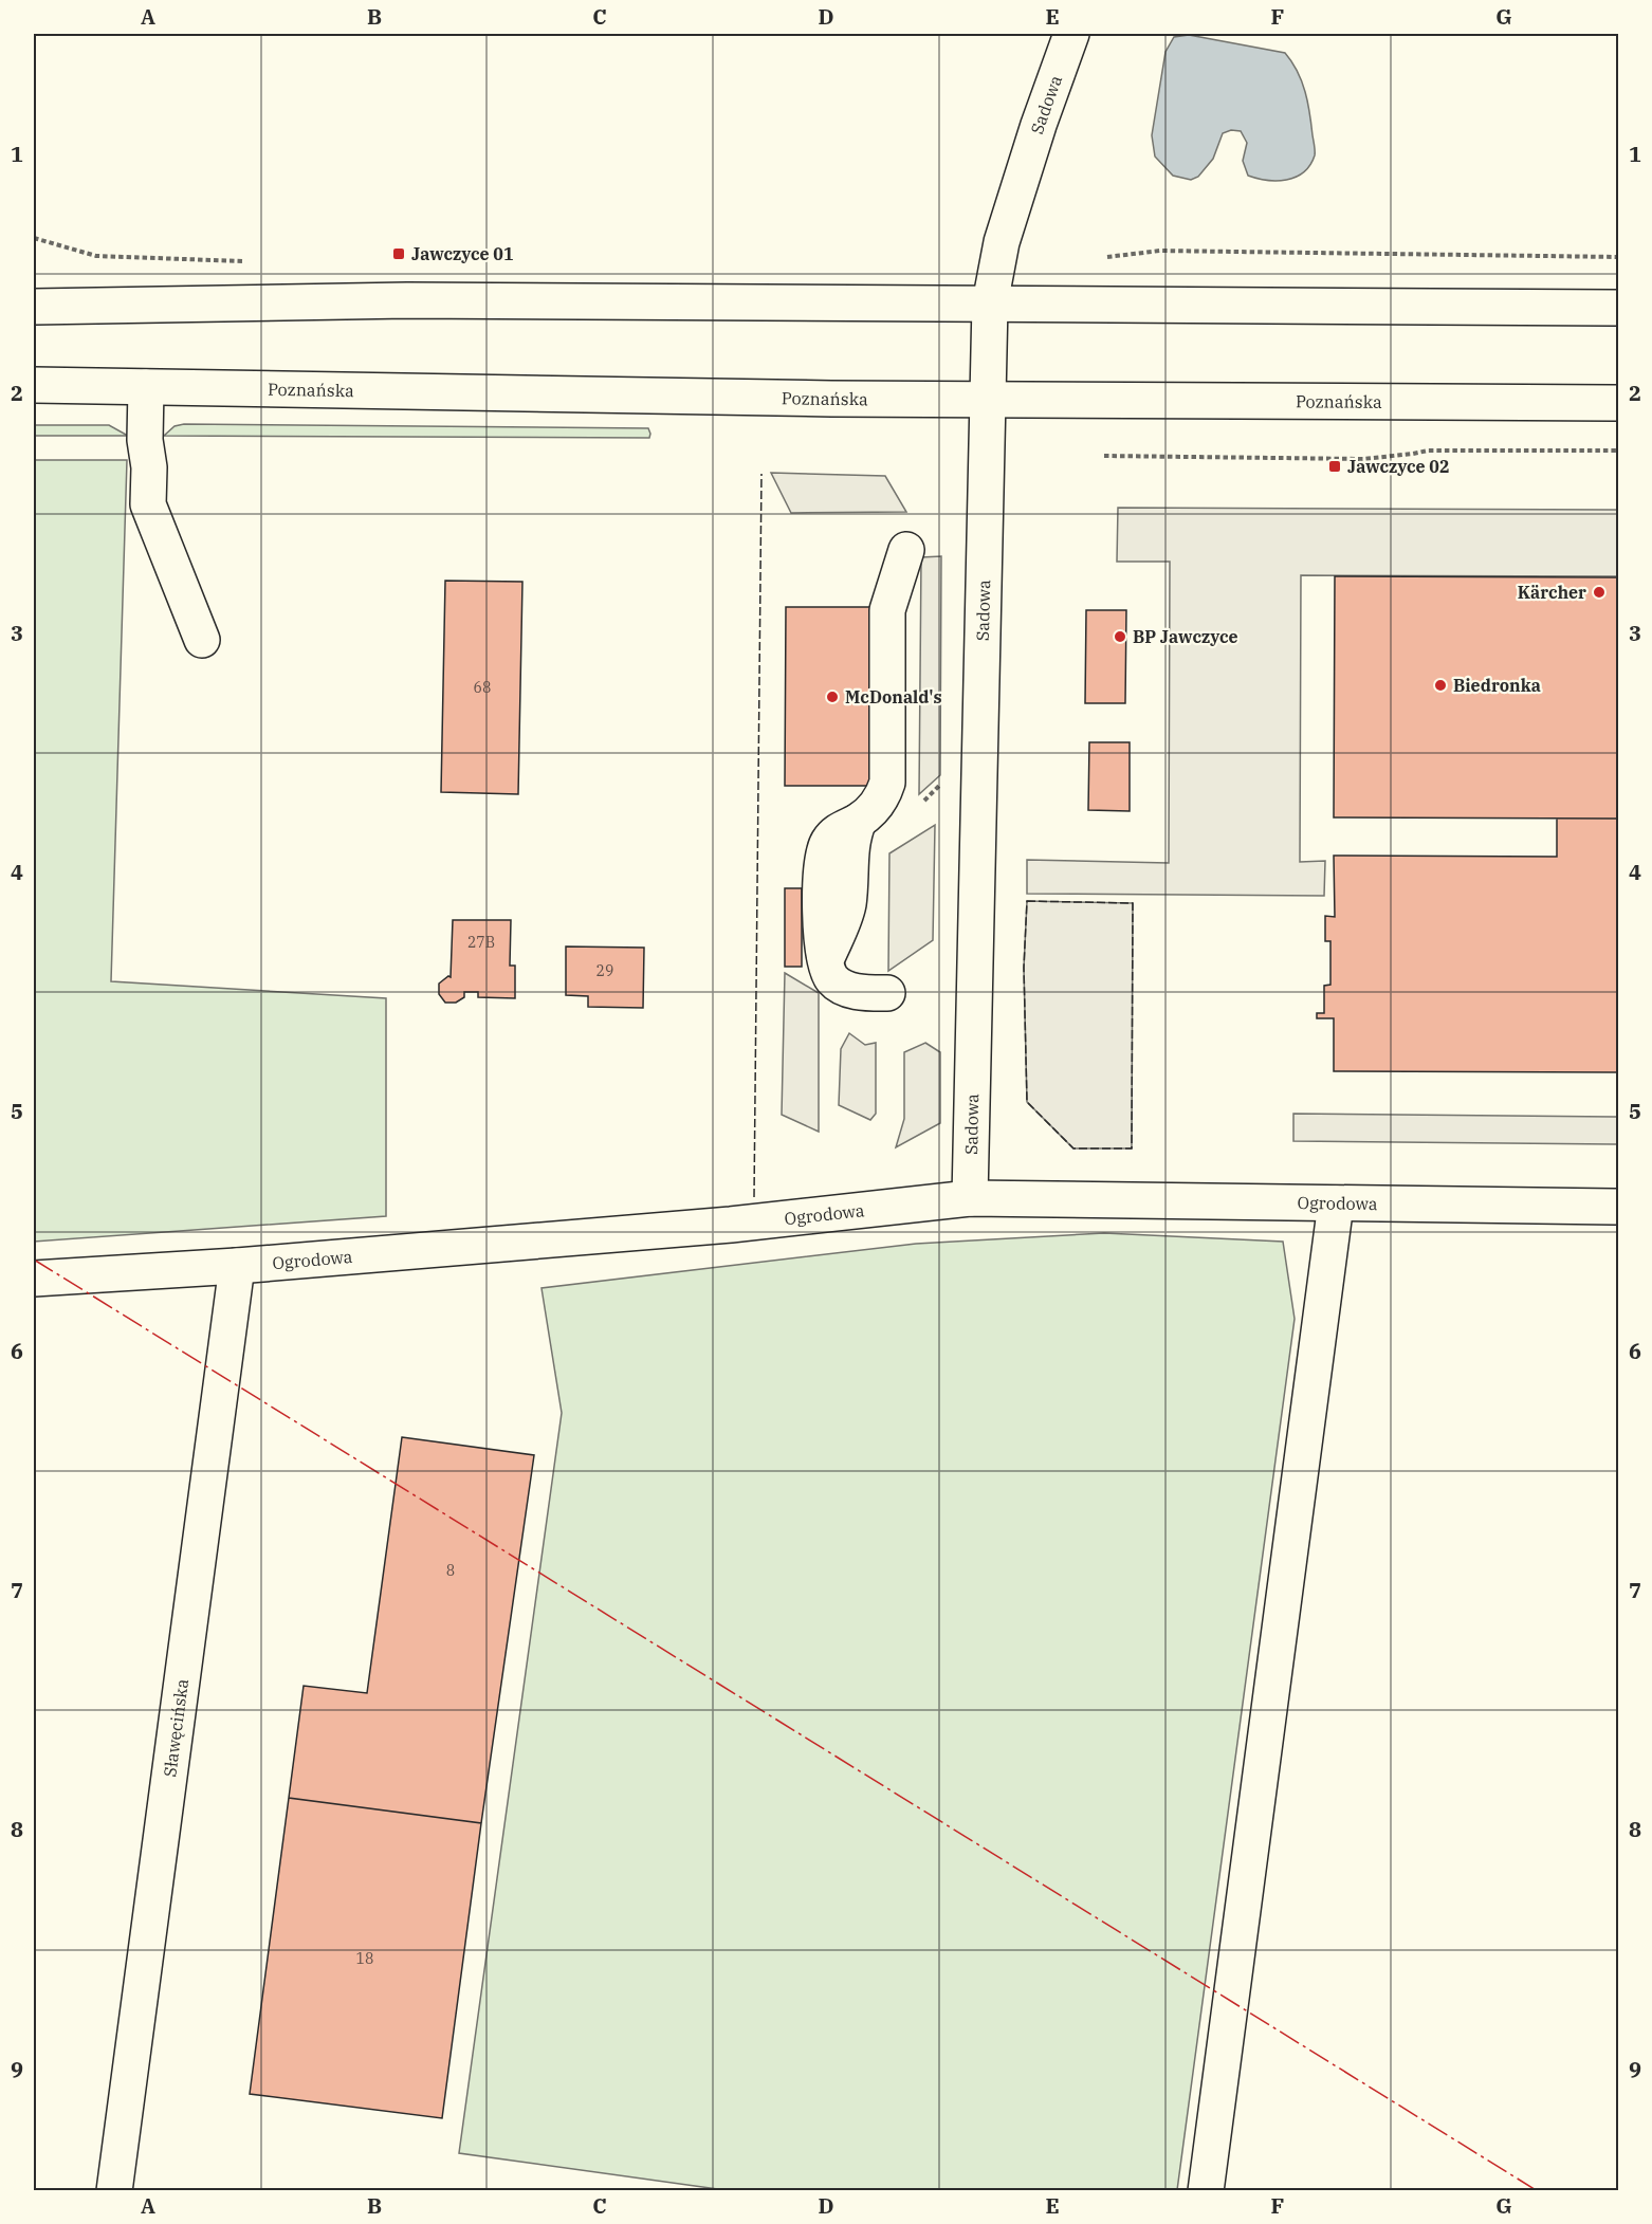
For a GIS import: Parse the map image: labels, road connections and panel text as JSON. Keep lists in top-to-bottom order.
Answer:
{
  "streets": {
    "street": [
      "Sadowa",
      "Poznańska",
      "Ogrodowa",
      "Sławęcińska"
    ]
  },
  "crossings": [
    ["Sadowa", "Poznańska"],
    ["Sadowa", "Ogrodowa"],
    ["Ogrodowa", "Sławęcińska"]
  ],
  "places": {
    "transit": ["Jawczyce 01", "Jawczyce 02"],
    "other": [
      "Kärcher",
      "BP Jawczyce",
      "Biedronka",
      "McDonald's"
    ]
  },
  "house_numbers": [
    "68",
    "27B",
    "29",
    "8",
    "18"
  ],
  "grid": {
    "columns": [
      "A",
      "B",
      "C",
      "D",
      "E",
      "F",
      "G"
    ],
    "rows": [
      "1",
      "2",
      "3",
      "4",
      "5",
      "6",
      "7",
      "8",
      "9"
    ]
  }
}
